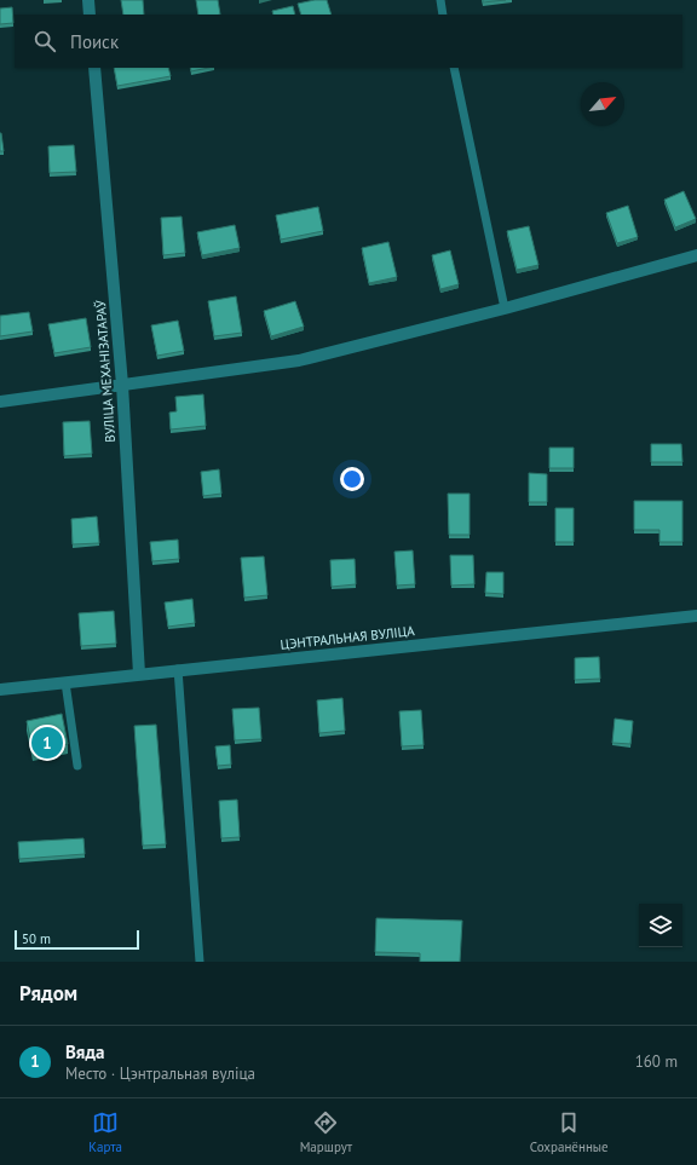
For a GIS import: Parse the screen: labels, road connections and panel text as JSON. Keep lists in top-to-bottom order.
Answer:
{
  "streets": {
    "street": ["ВУЛІЦА МЕХАНІЗАТАРАЎ", "ЦЭНТРАЛЬНАЯ ВУЛІЦА"]
  },
  "crossings": [
    ["ВУЛІЦА МЕХАНІЗАТАРАЎ", "ЦЭНТРАЛЬНАЯ ВУЛІЦА"]
  ],
  "scale_bar": "50 m",
  "north": "top right",
  "page": {
    "search": "Поиск",
    "pins": "1",
    "scale": "50 m",
    "heading": "Рядом",
    "list": [
      {
        "mark": "1",
        "name": "Вяда",
        "note": "Место · Цэнтральная вуліца",
        "value": "160 m"
      }
    ],
    "nav": ["Карта", "Маршрут", "Сохранённые"]
  }
}
